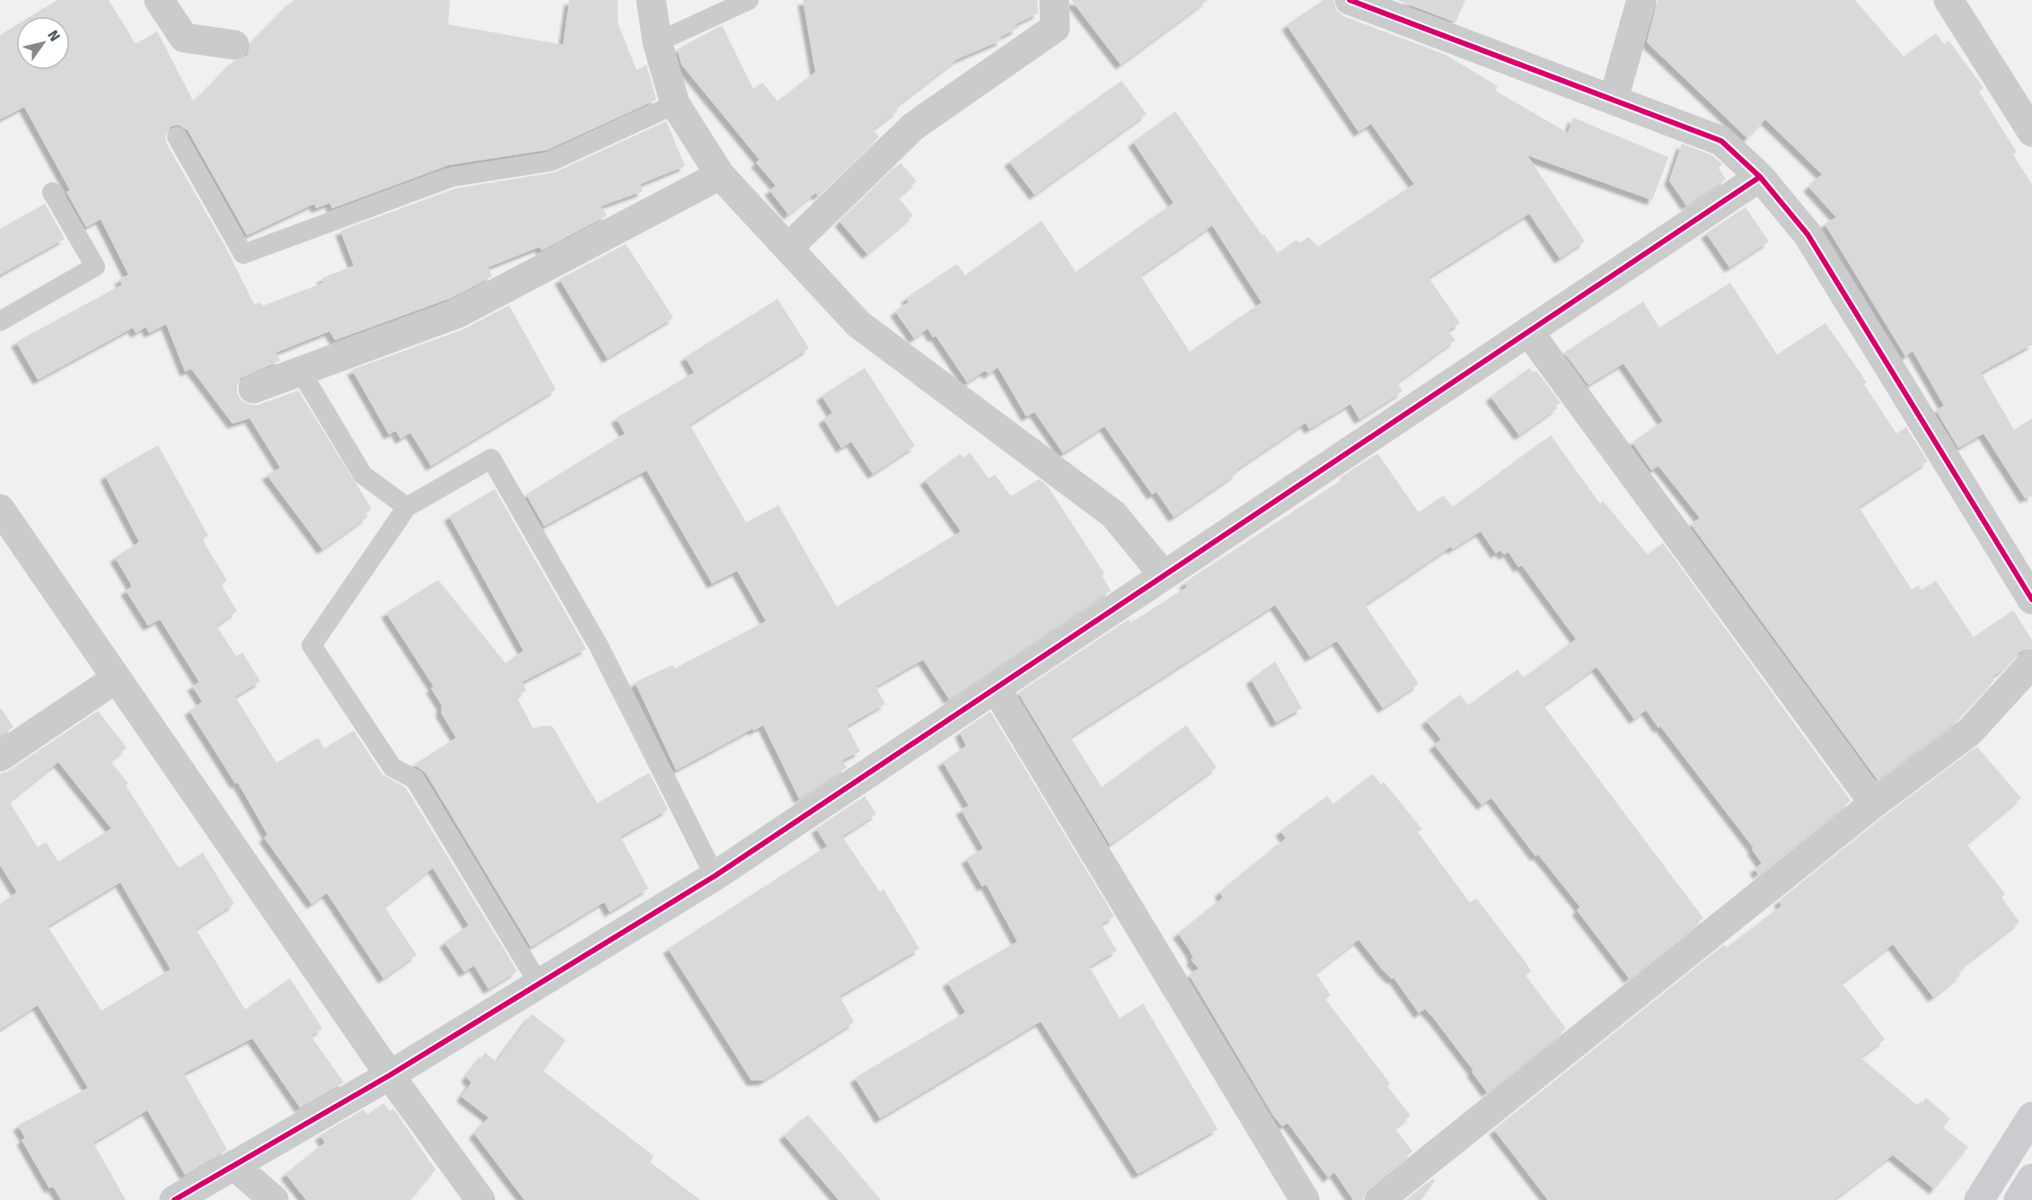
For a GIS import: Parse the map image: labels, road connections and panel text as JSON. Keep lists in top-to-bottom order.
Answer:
{
  "north": "top right"
}
